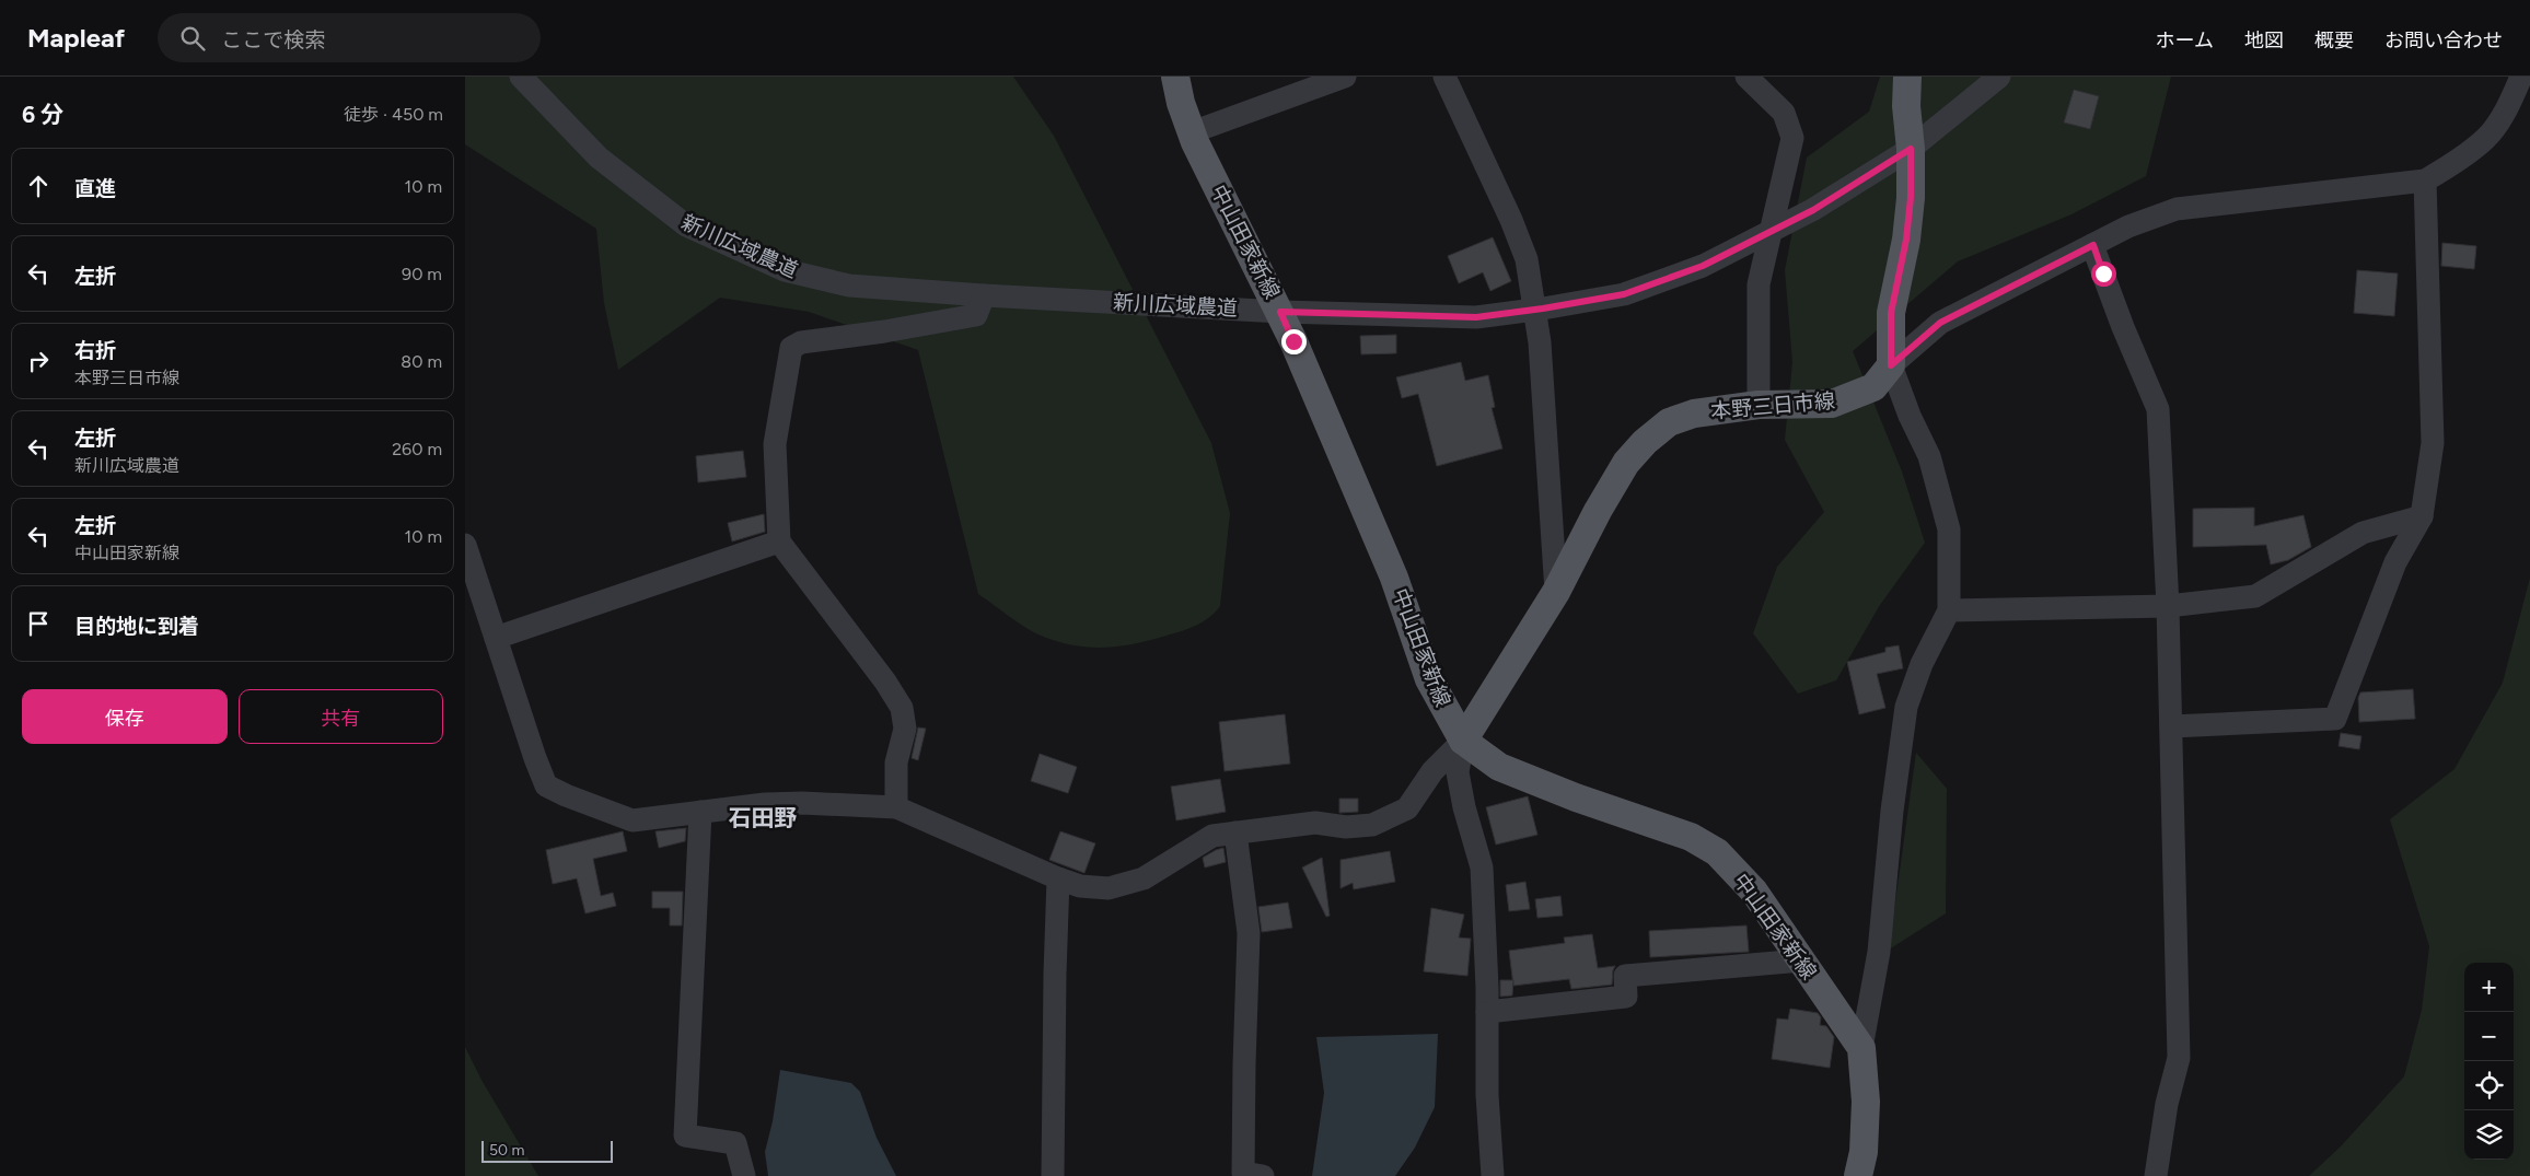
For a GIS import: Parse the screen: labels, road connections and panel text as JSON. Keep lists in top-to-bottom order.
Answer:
{
  "streets": {
    "main road": ["中山田家新線", "本野三日市線"],
    "street": ["新川広域農道"]
  },
  "crossings": [
    ["中山田家新線", "新川広域農道"],
    ["中山田家新線", "本野三日市線"]
  ],
  "districts": ["石田野"],
  "scale_bar": "50 m",
  "page": {
    "header": "Mapleaf",
    "search": "ここで検索",
    "nav": [
      "ホーム",
      "地図",
      "概要",
      "お問い合わせ"
    ],
    "heading": ["6 分", "徒歩 · 450 m"],
    "list": [
      ["直進", "10 m"],
      ["左折", "90 m"],
      ["右折", "本野三日市線", "80 m"],
      ["左折", "新川広域農道", "260 m"],
      ["左折", "中山田家新線", "10 m"],
      "目的地に到着"
    ],
    "buttons": ["保存", "共有"],
    "map_buttons": ["+", "−"],
    "scale": "50 m"
  }
}
